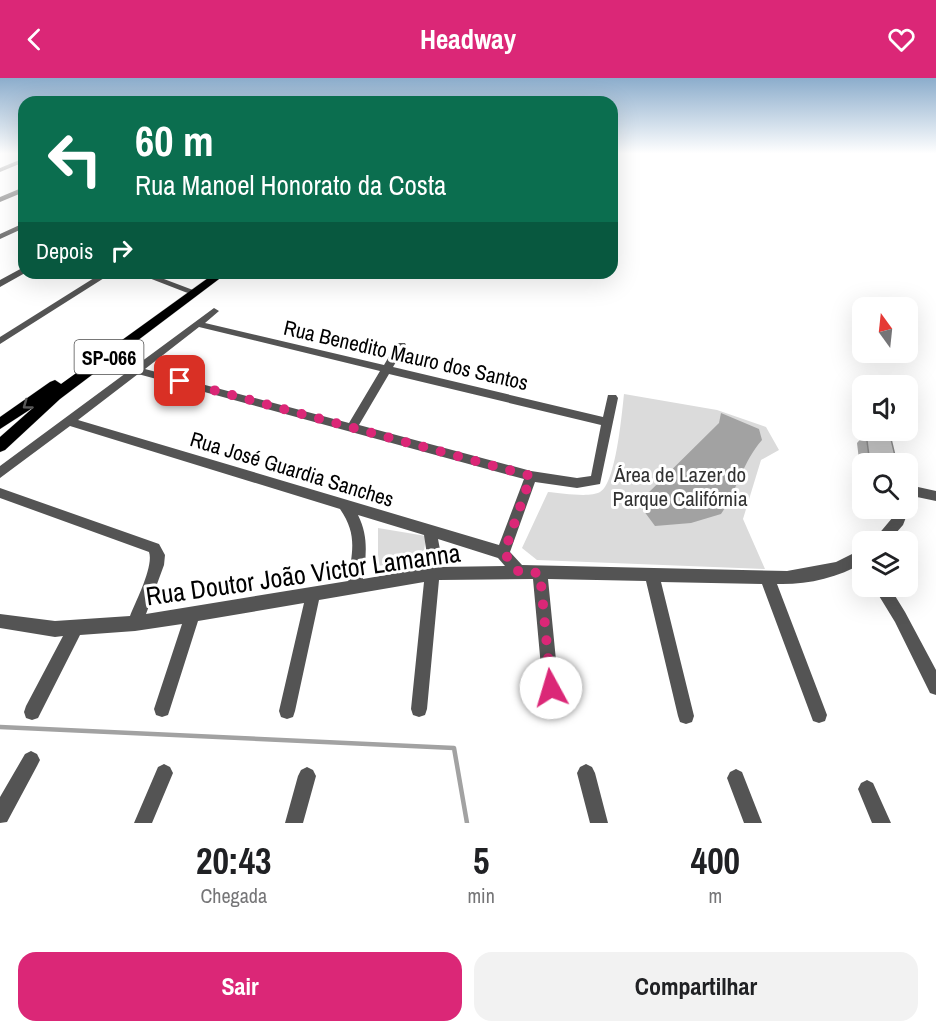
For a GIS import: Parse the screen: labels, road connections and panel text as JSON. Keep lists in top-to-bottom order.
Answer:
{
  "streets": {
    "main road": ["SP-066"],
    "street": ["Rua Benedito Mauro dos Santos", "Rua José Guardia Sanches", "Rua Doutor João Victor Lamanna"]
  },
  "parks": ["Área de Lazer do Parque Califórnia"],
  "north": "top",
  "page": {
    "header": "Headway",
    "turn": ["60 m", "Rua Manoel Honorato da Costa"],
    "then": "Depois",
    "eta": [
      "20:43",
      "Chegada",
      "5",
      "min",
      "400",
      "m"
    ],
    "buttons": ["Sair", "Compartilhar"]
  }
}
